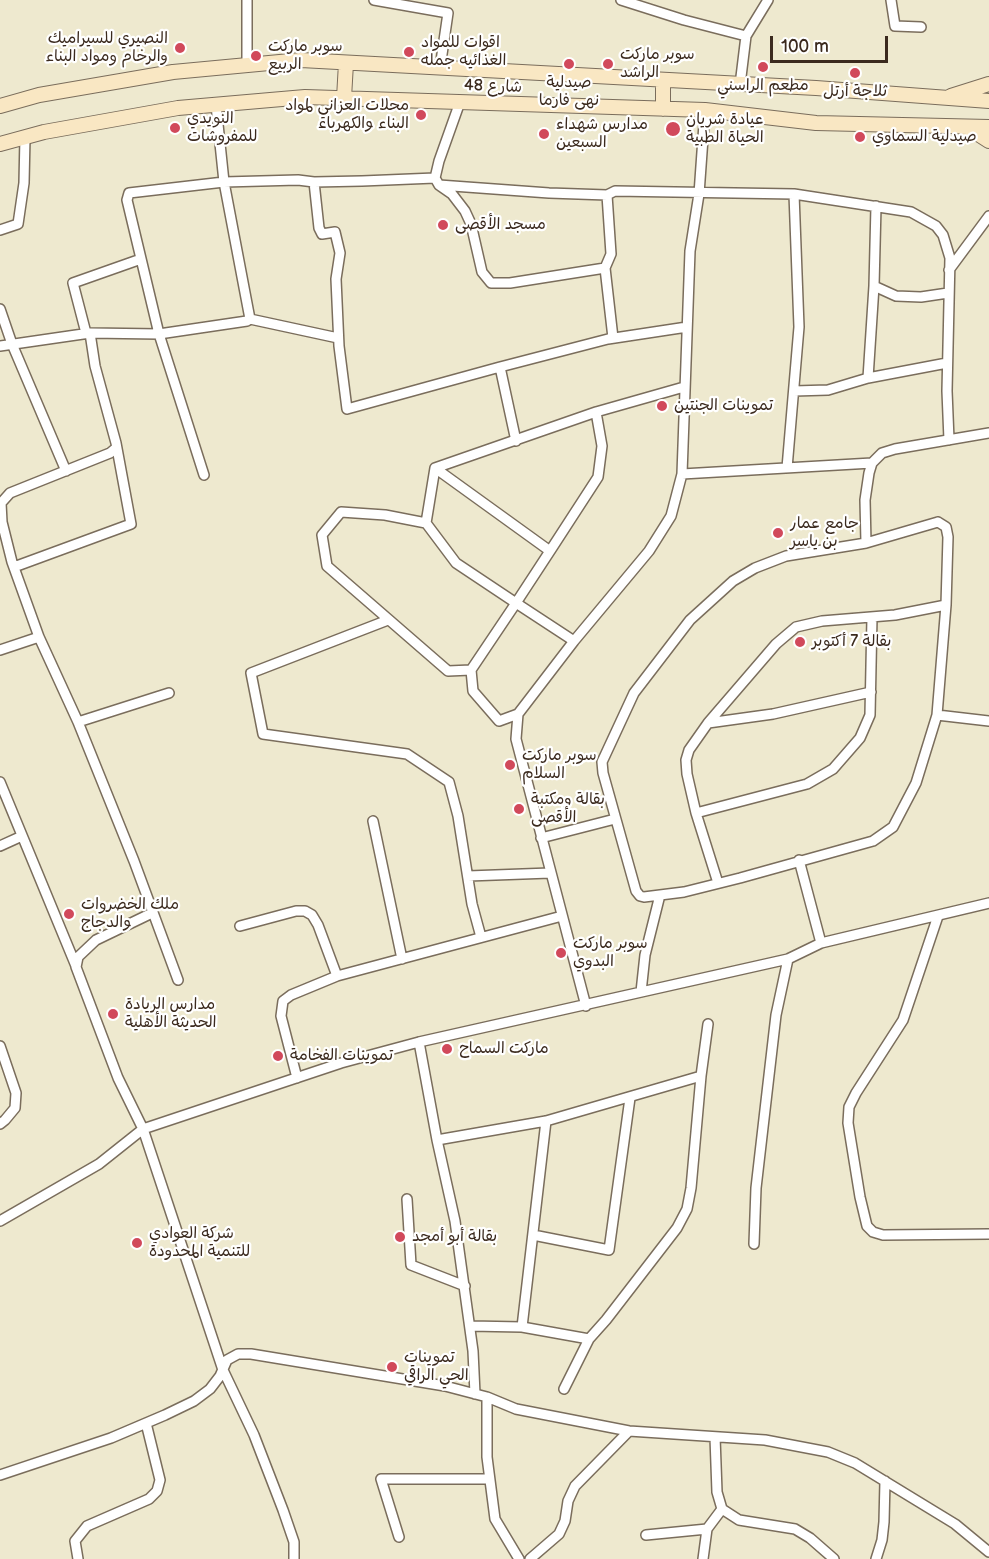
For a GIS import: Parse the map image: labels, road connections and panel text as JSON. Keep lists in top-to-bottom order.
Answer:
{
  "streets": {
    "main road": ["شارع 48"]
  },
  "places": [
    "النصيري للسيراميك والرخام ومواد البناء",
    "اقوات للمواد الغذائيه جمله",
    "سوبر ماركت الربيع",
    "صيدلية نهى فارما",
    "سوبر ماركت الراشد",
    "مطعم الراسني",
    "ثلاجة أرتل",
    "محلات العزاني لمواد البناء والكهرباء",
    "النويدي للمفروشات",
    "عيادة شريان الحياة الطبية",
    "مدارس شهداء السبعين",
    "صيدلية السماوي",
    "مسجد الأقصى",
    "تموينات الجنتين",
    "جامع عمار بن ياسر",
    "بقالة 7 أكتوبر",
    "سوبر ماركت السلام",
    "بقالة ومكتبة الأقصى",
    "ملك الخضروات والدجاج",
    "سوبر ماركت البدوي",
    "مدارس الريادة الحديثة الأهلية",
    "ماركت السماح",
    "تموينات الفخامة",
    "بقالة أبو أمجد",
    "شركة العوادي للتنمية المحدودة",
    "تموينات الحي الراقي"
  ],
  "scale_bar": "100 m"
}
